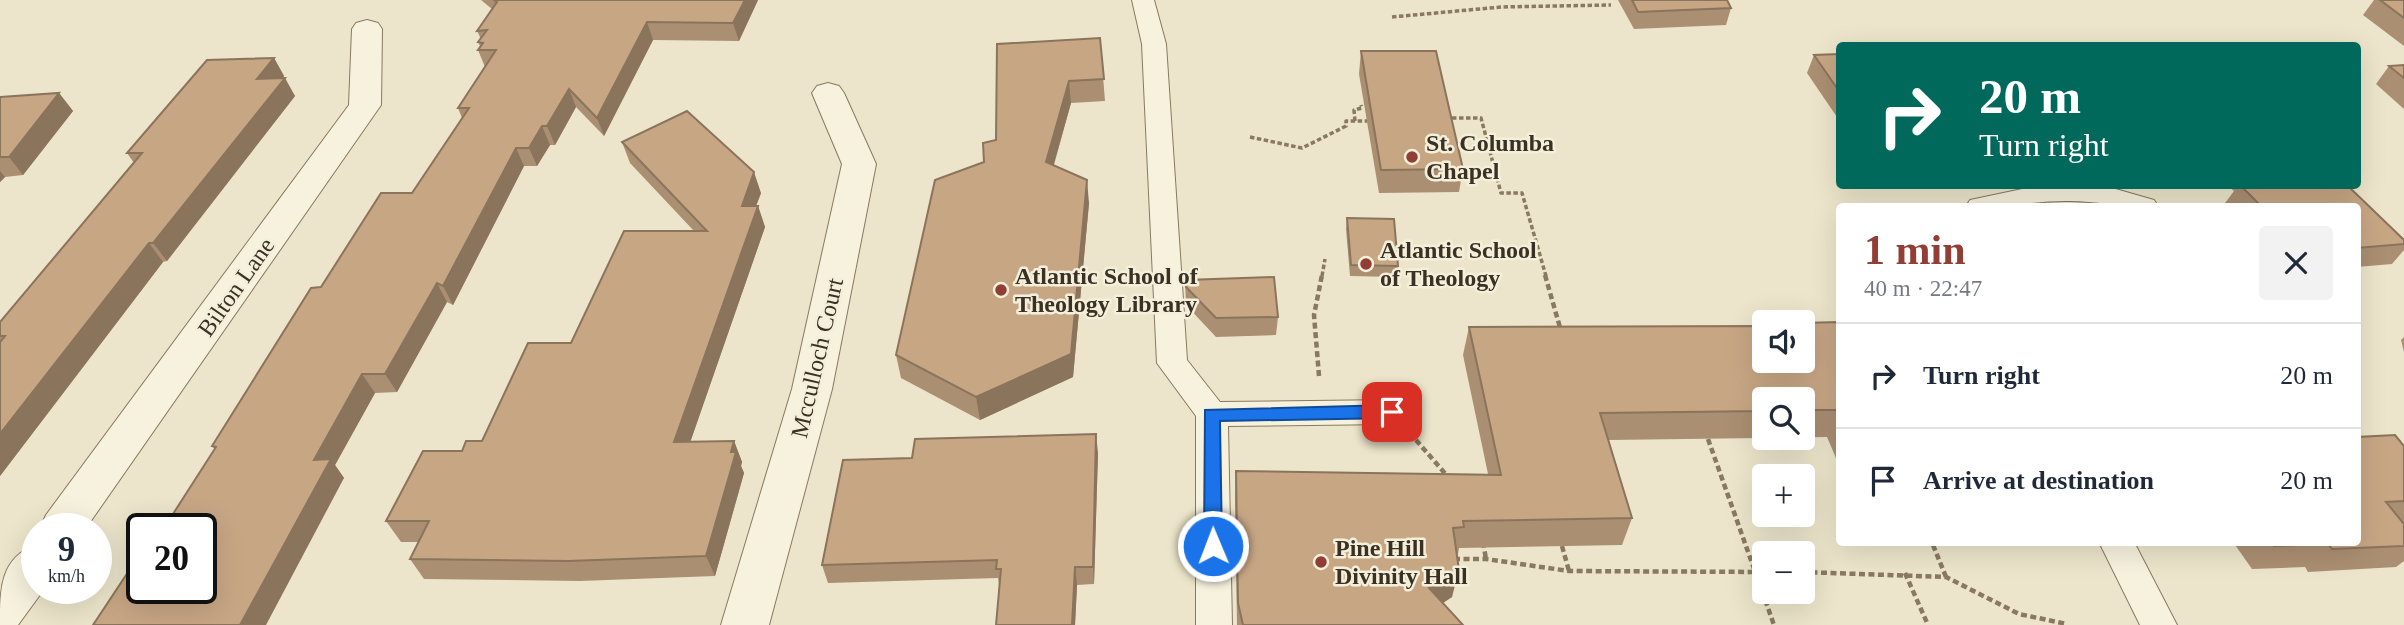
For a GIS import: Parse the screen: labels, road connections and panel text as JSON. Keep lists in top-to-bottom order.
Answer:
{
  "streets": {
    "street": ["Bilton Lane", "Mcculloch Court"]
  },
  "places": [
    "St. Columba Chapel",
    "Atlantic School of Theology",
    "Atlantic School of Theology Library",
    "Pine Hill Divinity Hall"
  ],
  "page": {
    "turn": ["20 m", "Turn right"],
    "heading": ["1 min", "40 m · 22:47"],
    "map_buttons": ["+", "−"],
    "list": [
      {
        "name": "Turn right",
        "value": "20 m"
      },
      {
        "name": "Arrive at destination",
        "value": "20 m"
      }
    ],
    "speed": "9 km/h",
    "limit": "20"
  }
}
